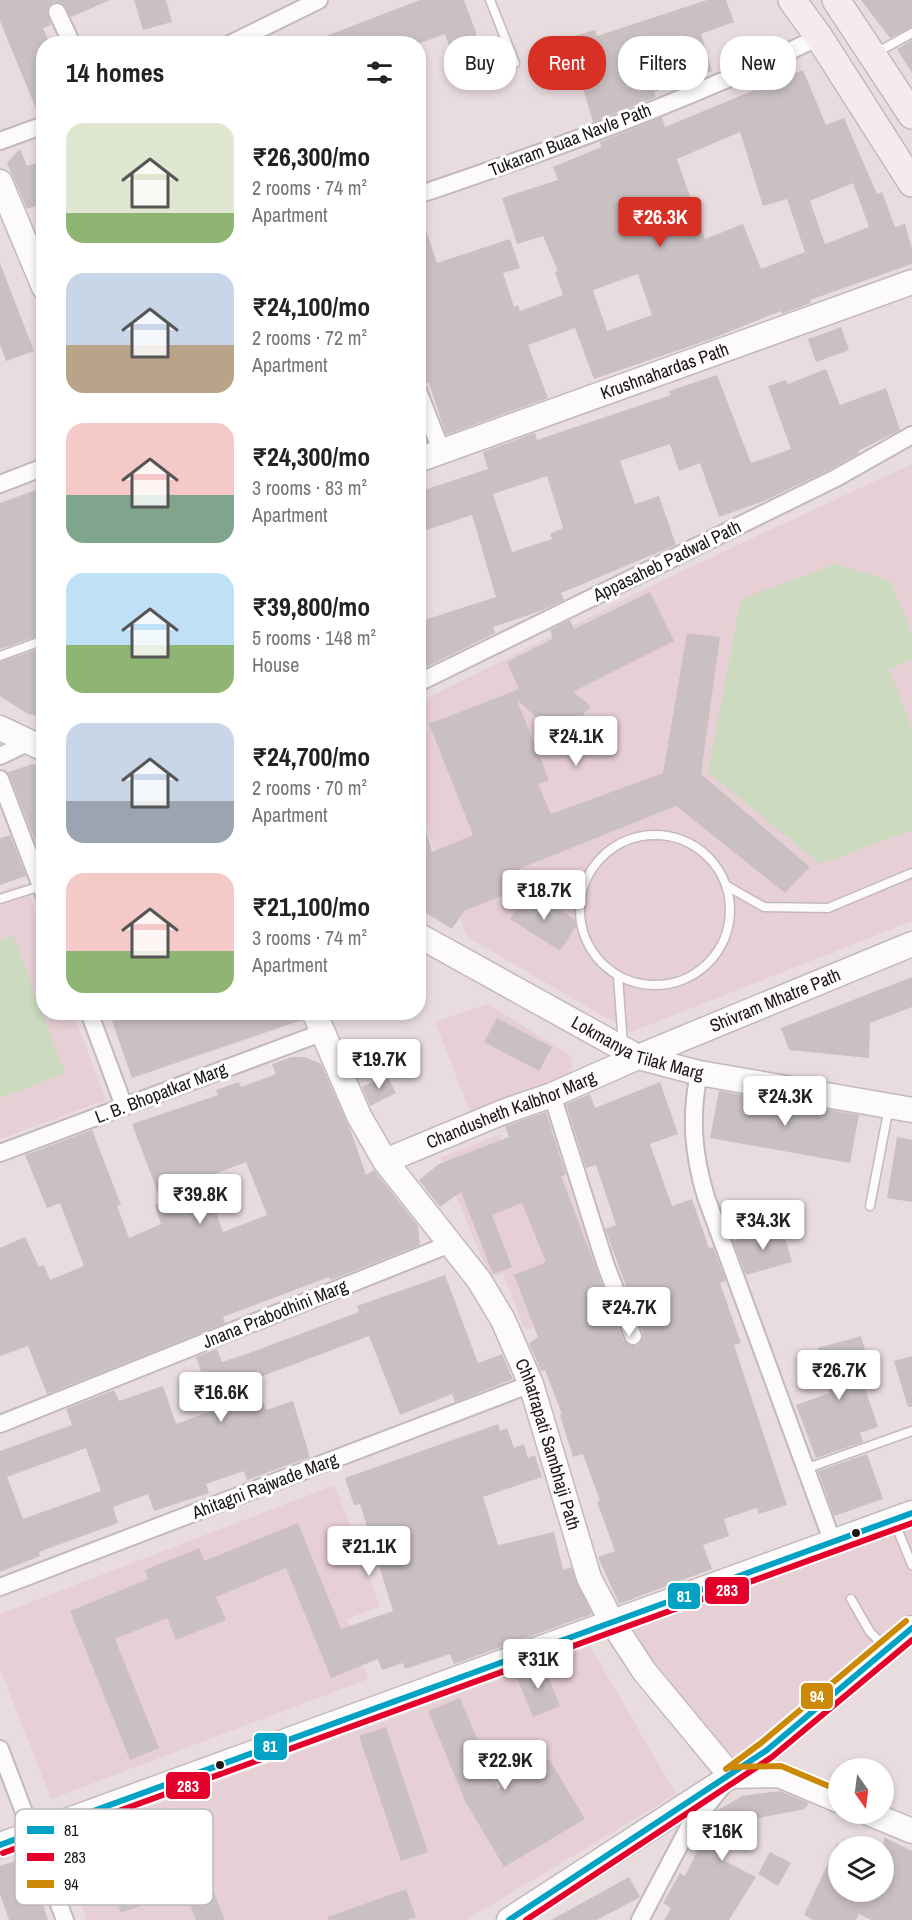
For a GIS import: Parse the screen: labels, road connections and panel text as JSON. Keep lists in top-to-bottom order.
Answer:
{
  "streets": {
    "street": [
      "Tukaram Buaa Navle Path",
      "Krushnahardas Path",
      "Appasaheb Padwal Path",
      "Shivram Mhatre Path",
      "Lokmanya Tilak Marg",
      "L. B. Bhopatkar Marg",
      "Chandusheth Kalbhor Marg",
      "Jnana Prabodhini Marg",
      "Chhatrapati Sambhaji Path",
      "Ahitagni Rajwade Marg"
    ]
  },
  "crossings": [
    ["Shivram Mhatre Path", "Lokmanya Tilak Marg"],
    ["Shivram Mhatre Path", "Chandusheth Kalbhor Marg"],
    ["Lokmanya Tilak Marg", "Chandusheth Kalbhor Marg"],
    ["L. B. Bhopatkar Marg", "Chhatrapati Sambhaji Path"],
    ["Chandusheth Kalbhor Marg", "Chhatrapati Sambhaji Path"],
    ["Jnana Prabodhini Marg", "Chhatrapati Sambhaji Path"],
    ["Chhatrapati Sambhaji Path", "Ahitagni Rajwade Marg"]
  ],
  "lines": ["transit line 81", "transit line 283", "transit line 94"],
  "legend": ["81", "283", "94"],
  "north": "bottom",
  "page": {
    "chip": [
      "Buy",
      "Rent",
      "Filters",
      "New"
    ],
    "heading": "14 homes",
    "list": [
      {
        "name": "₹26,300/mo",
        "note": "2 rooms · 74 m² · Apartment"
      },
      {
        "name": "₹24,100/mo",
        "note": "2 rooms · 72 m² · Apartment"
      },
      {
        "name": "₹24,300/mo",
        "note": "3 rooms · 83 m² · Apartment"
      },
      {
        "name": "₹39,800/mo",
        "note": "5 rooms · 148 m² · House"
      },
      {
        "name": "₹24,700/mo",
        "note": "2 rooms · 70 m² · Apartment"
      },
      {
        "name": "₹21,100/mo",
        "note": "3 rooms · 74 m² · Apartment"
      }
    ],
    "price": [
      "₹26.3K",
      "₹24.1K",
      "₹18.7K",
      "₹19.7K",
      "₹24.3K",
      "₹39.8K",
      "₹34.3K",
      "₹24.7K",
      "₹26.7K",
      "₹16.6K",
      "₹21.1K",
      "₹31K",
      "₹22.9K",
      "₹16K"
    ]
  }
}
